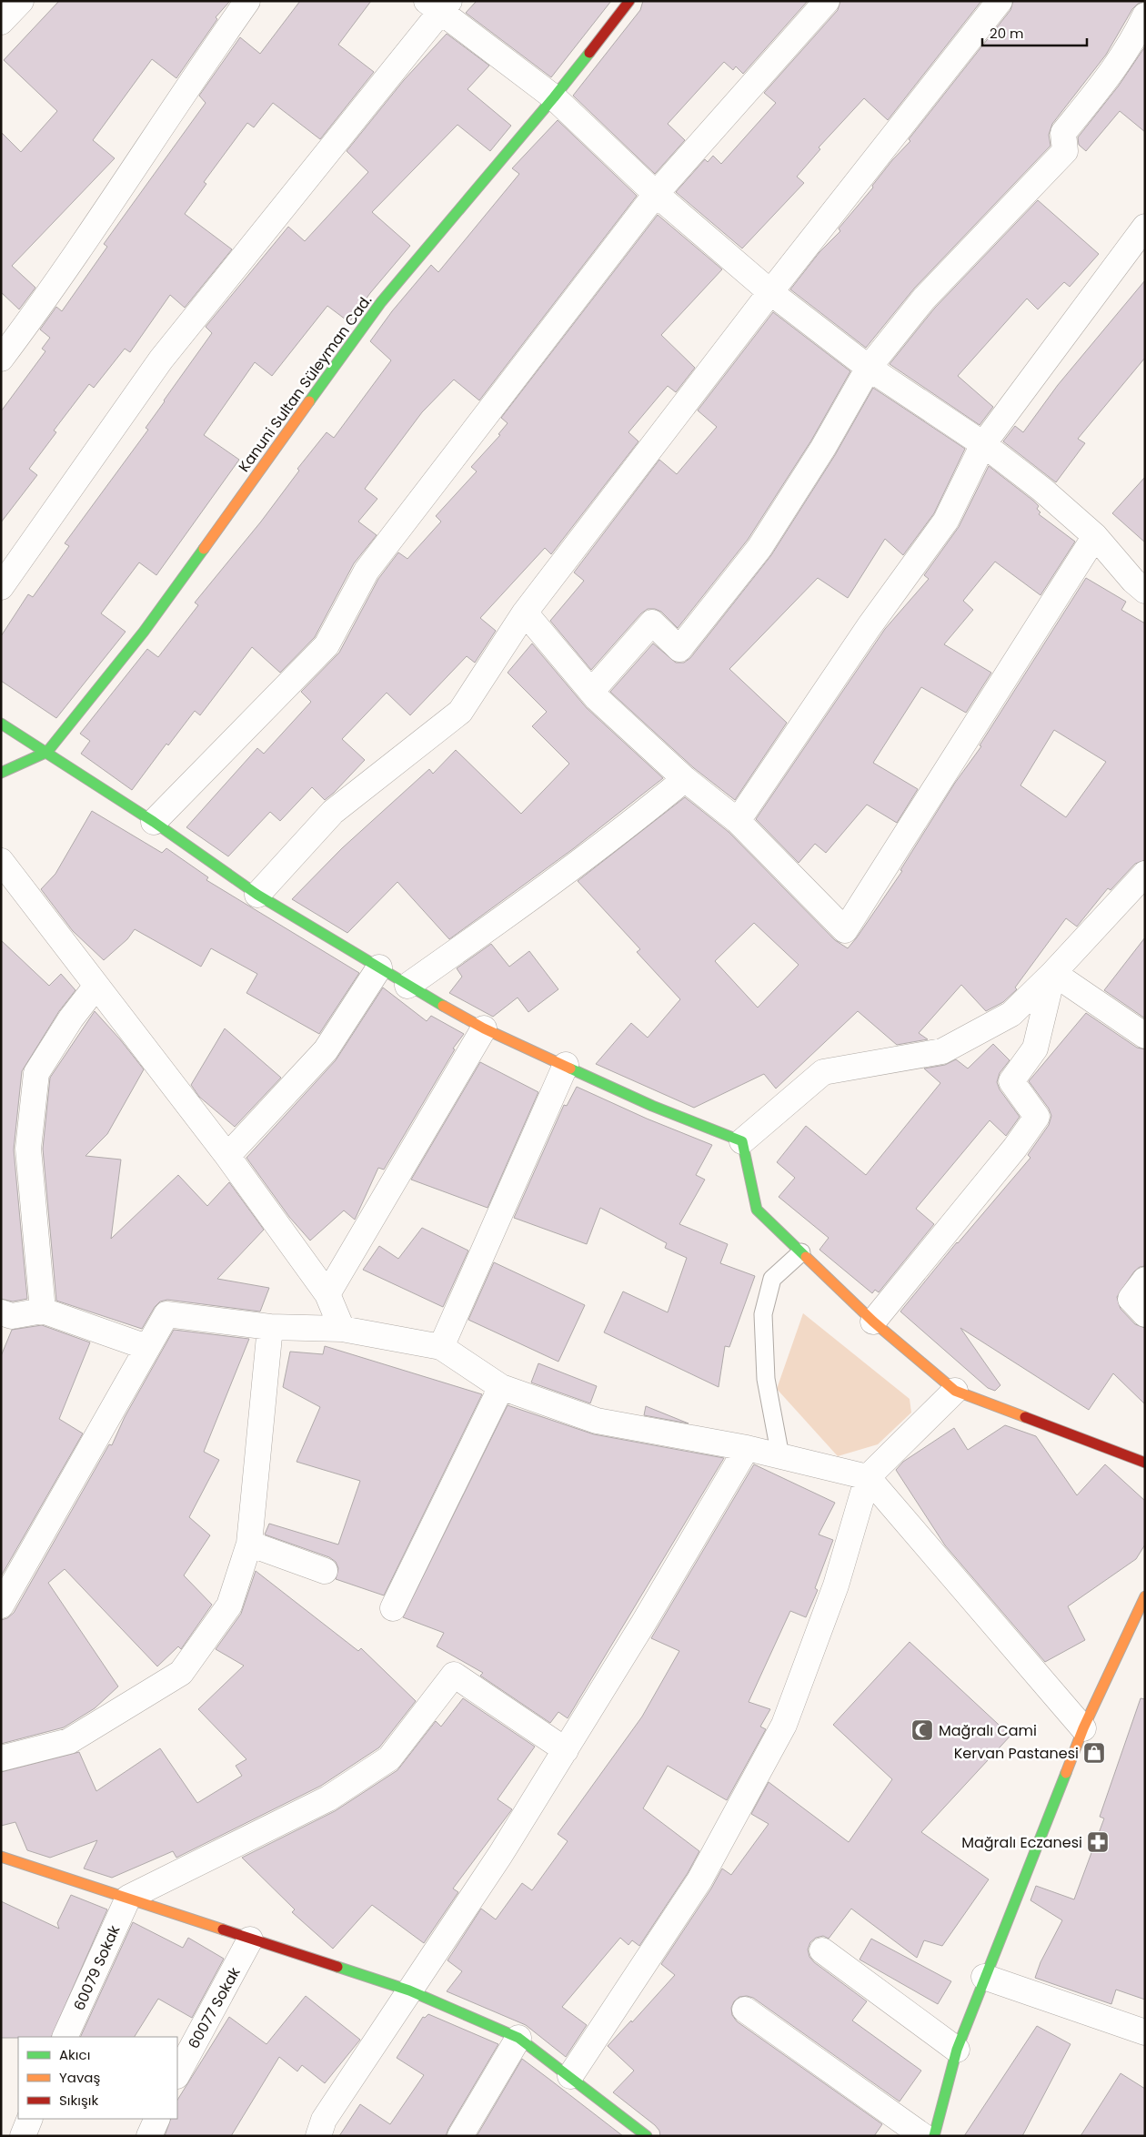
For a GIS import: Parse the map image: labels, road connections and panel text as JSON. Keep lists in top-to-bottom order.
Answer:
{
  "streets": {
    "street": ["Kanuni Sultan Süleyman Cad.", "60079 Sokak", "60077 Sokak"]
  },
  "places": {
    "mosque": ["Mağralı Cami"],
    "shop": ["Kervan Pastanesi"],
    "pharmacy": ["Mağralı Eczanesi"]
  },
  "legend": ["Akıcı", "Yavaş", "Sıkışık"],
  "scale_bar": "20 m"
}
